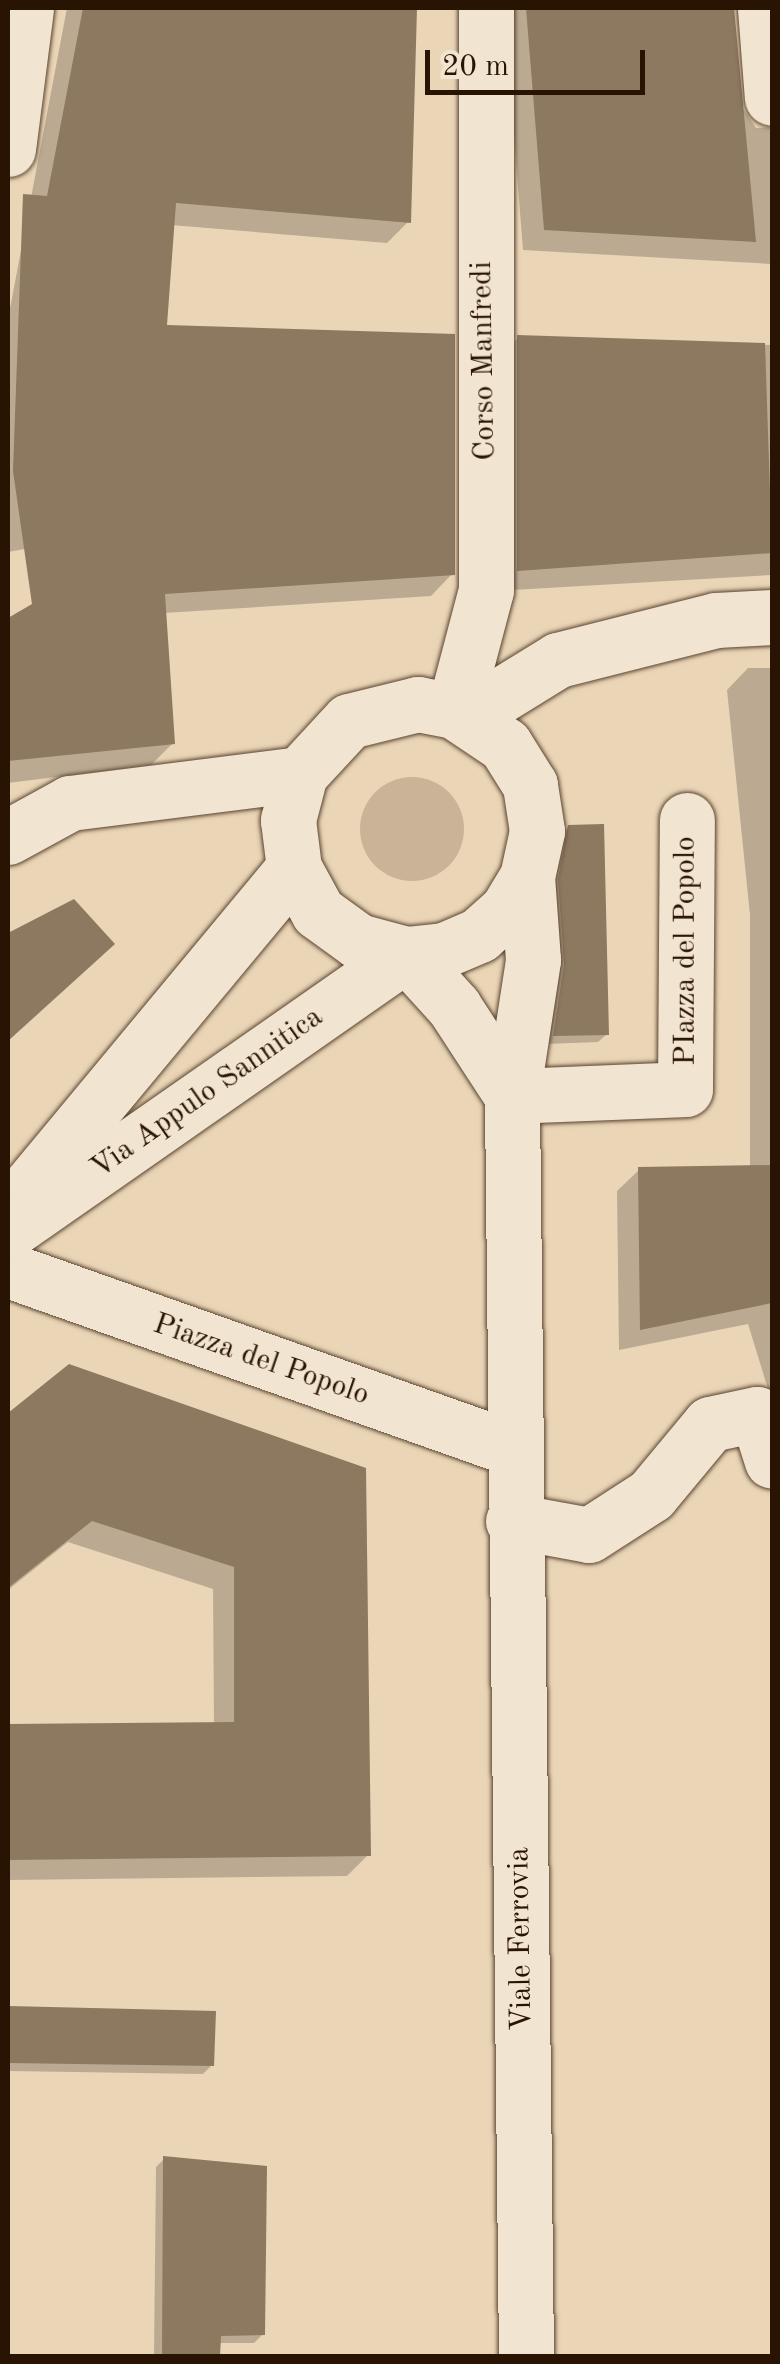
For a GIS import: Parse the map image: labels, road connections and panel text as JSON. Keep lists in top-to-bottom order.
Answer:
{
  "streets": {
    "main road": [
      "Corso Manfredi",
      "PIazza del Popolo",
      "Via Appulo Sannitica",
      "Piazza del Popolo",
      "Viale Ferrovia"
    ]
  },
  "crossings": [
    ["Corso Manfredi", "Via Appulo Sannitica"]
  ],
  "scale_bar": "20 m"
}
